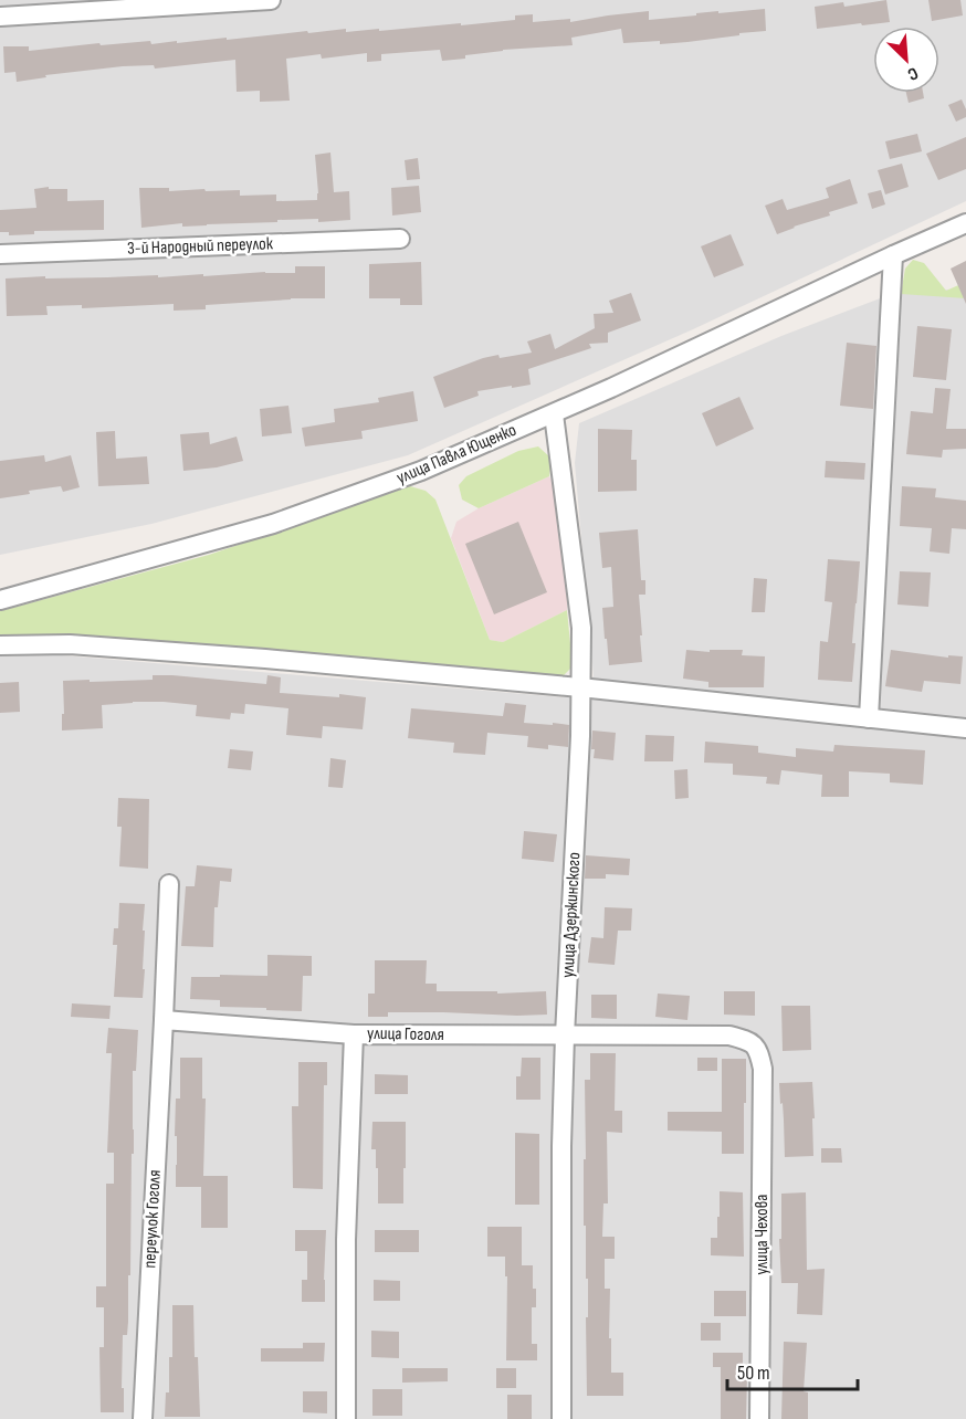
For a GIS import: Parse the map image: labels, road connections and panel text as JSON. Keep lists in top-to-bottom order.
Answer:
{
  "streets": {
    "street": [
      "3-й Народный переулок",
      "улица Павла Ющенко",
      "улица Дзержинского",
      "улица Гоголя",
      "переулок Гоголя",
      "улица Чехова"
    ]
  },
  "crossings": [
    ["улица Павла Ющенко", "улица Дзержинского"],
    ["улица Дзержинского", "улица Гоголя"],
    ["улица Гоголя", "улица Чехова"]
  ],
  "scale_bar": "50 m",
  "north": "bottom right"
}
